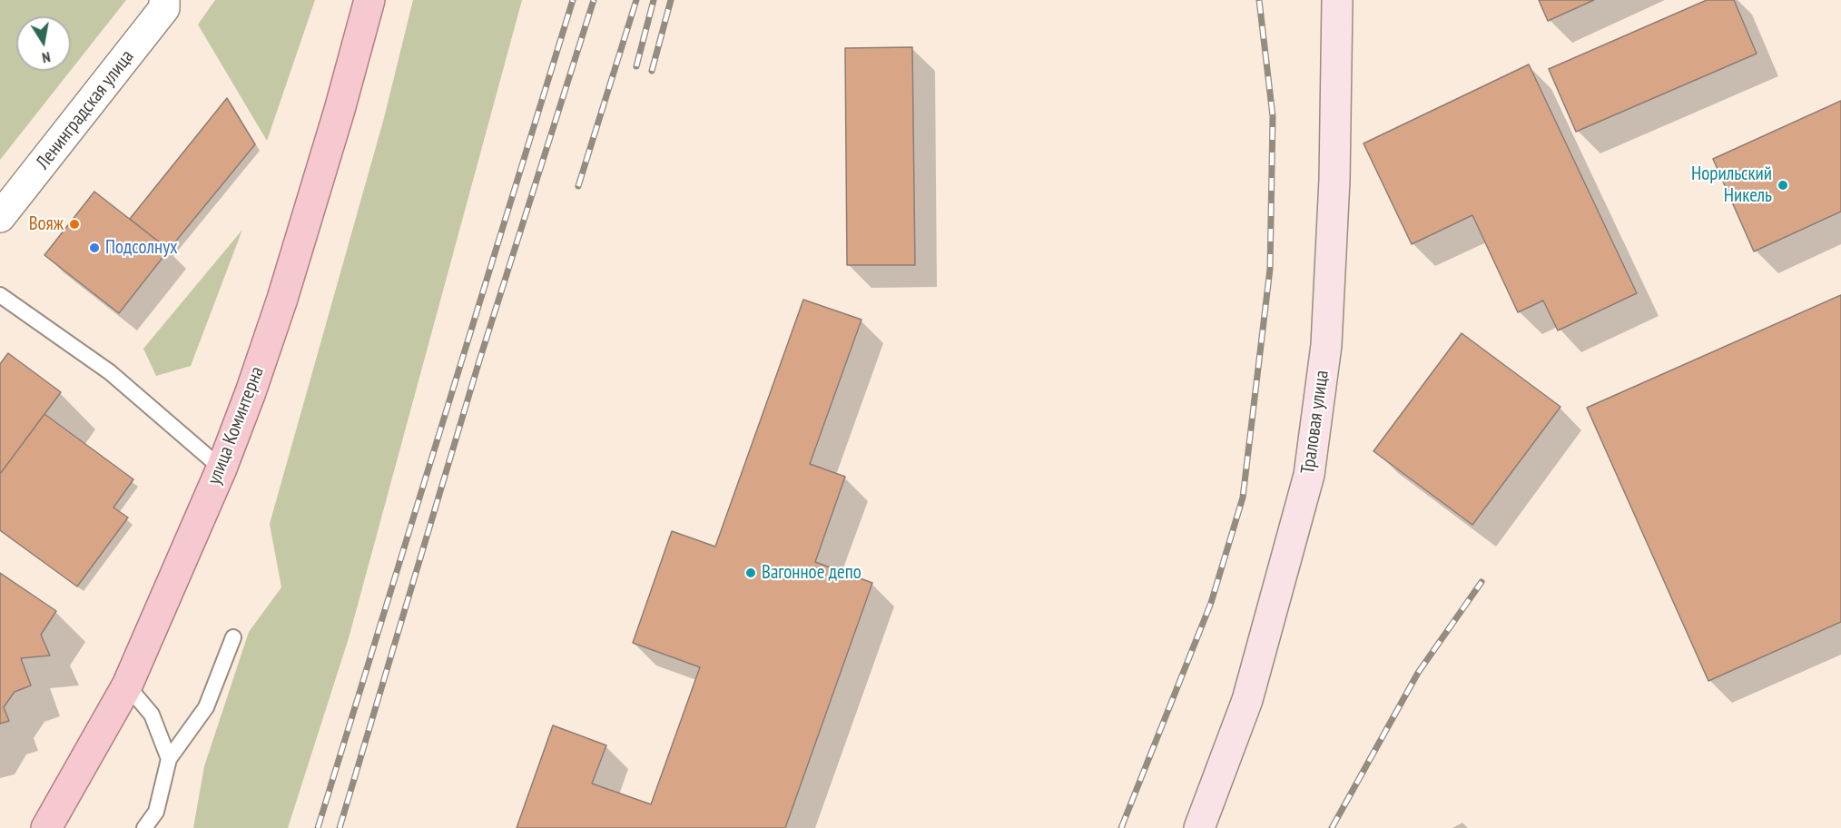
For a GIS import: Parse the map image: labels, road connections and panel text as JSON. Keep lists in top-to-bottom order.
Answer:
{
  "streets": {
    "main road": ["улица Коминтерна"],
    "street": ["Ленинградская улица", "Траловая улица"]
  },
  "places": [
    "Норильский Никель",
    "Вояж",
    "Подсолнух",
    "Вагонное депо"
  ],
  "north": "bottom"
}
